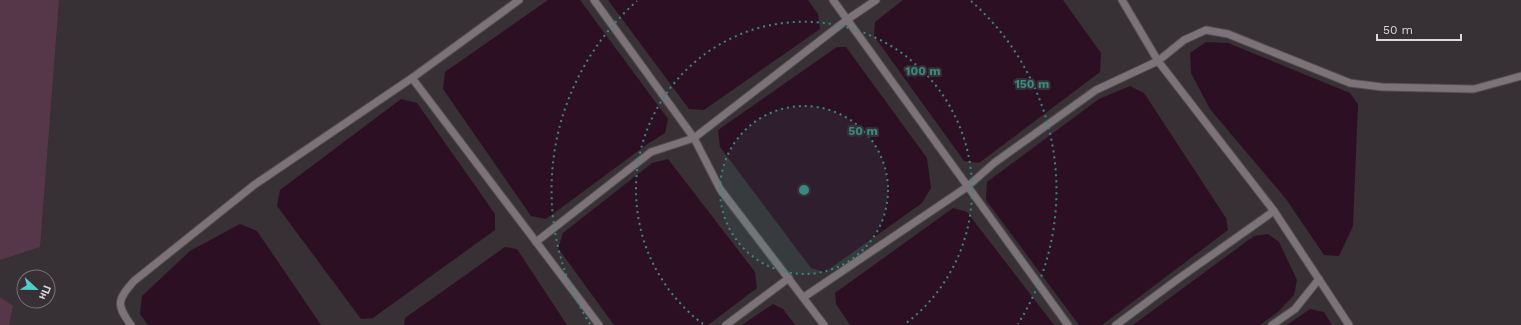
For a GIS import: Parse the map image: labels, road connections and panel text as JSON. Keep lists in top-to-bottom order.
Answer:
{
  "scale_bar": "50 m",
  "north": "right",
  "rings": ["100 m", "150 m", "50 m"]
}
